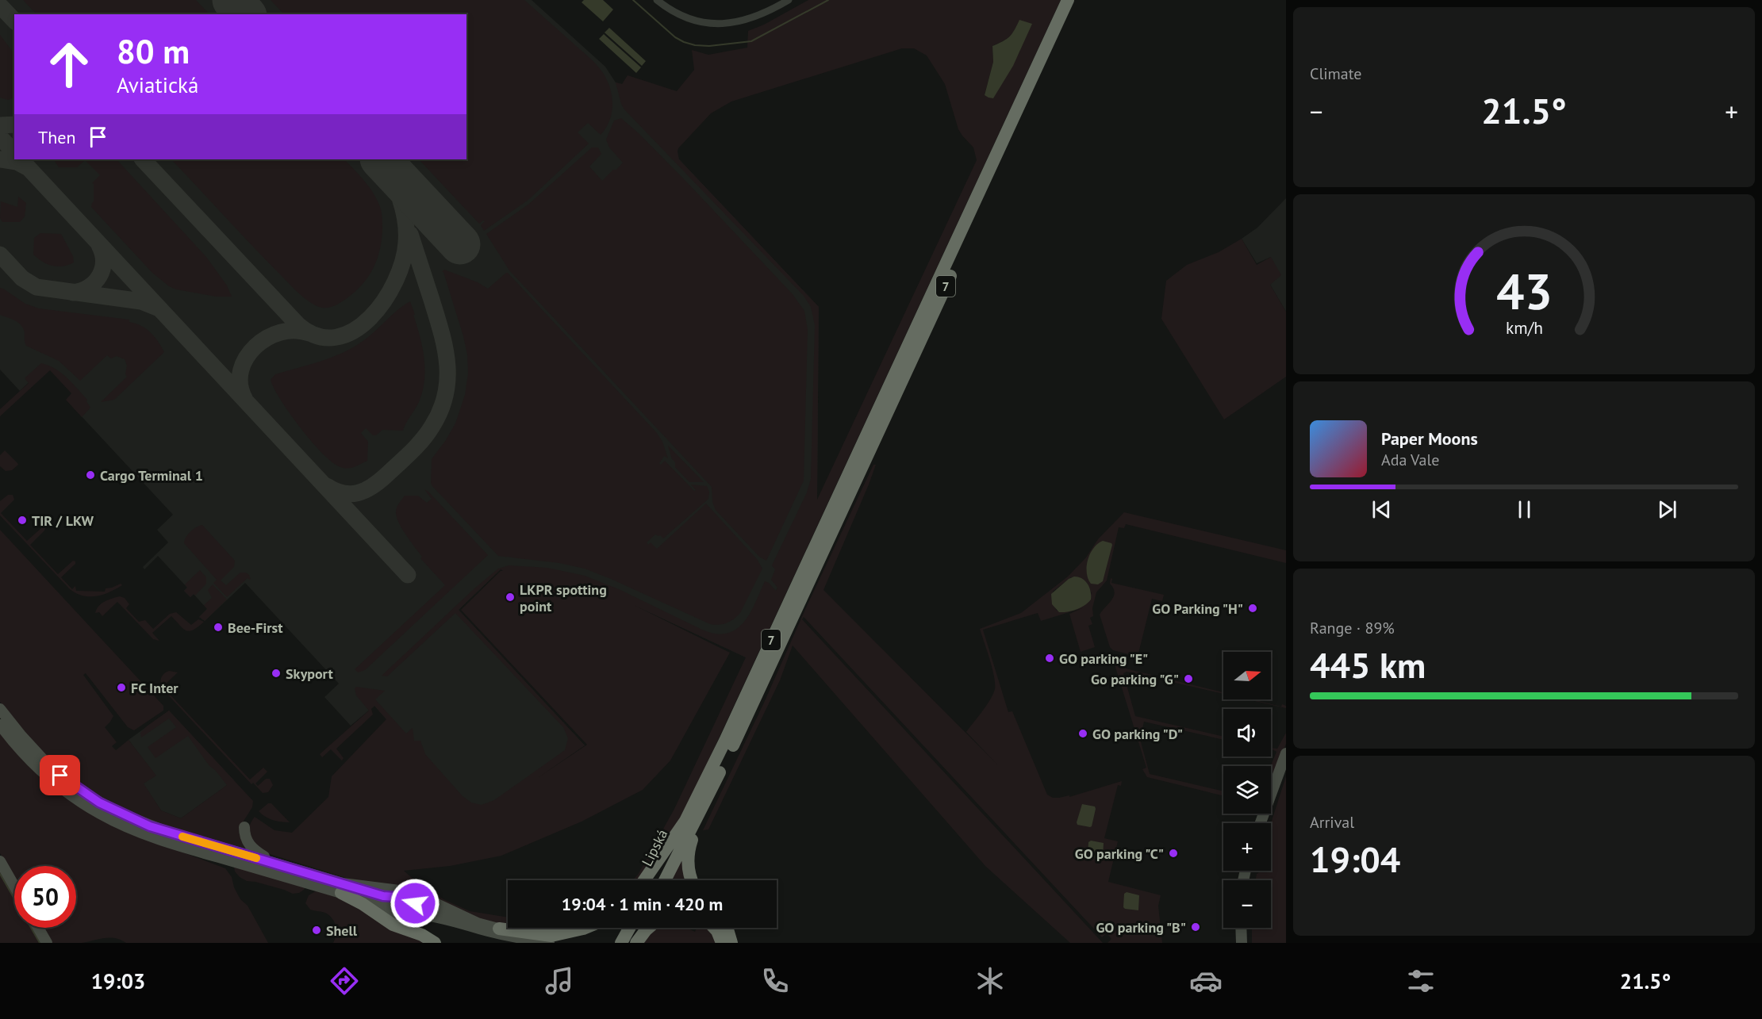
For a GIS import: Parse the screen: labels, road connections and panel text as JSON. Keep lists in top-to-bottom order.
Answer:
{
  "streets": {
    "highway": ["7", "Lipská"]
  },
  "crossings": [
    ["7", "Lipská"]
  ],
  "places": [
    "Cargo Terminal 1",
    "TIR / LKW",
    "LKPR spotting point",
    "GO Parking \"H\"",
    "Bee-First",
    "GO parking \"E\"",
    "Skyport",
    "Go parking \"G\"",
    "FC Inter",
    "GO parking \"D\"",
    "GO parking \"C\"",
    "GO parking \"B\"",
    "Shell"
  ],
  "north": "right",
  "page": {
    "tile": [
      "Climate",
      ["Range · 89%", "445 km"],
      ["Arrival", "19:04"]
    ],
    "turn": ["80 m", "Aviatická"],
    "heat": ["−", "21.5°", "+"],
    "then": "Then",
    "song": ["Paper Moons", "Ada Vale"],
    "map_buttons": ["+", "−"],
    "limit": "50",
    "trip": "19:04 · 1 min · 420 m",
    "tabs": ["19:03", "21.5°"],
    "gauge": ["43", "km/h"]
  }
}
